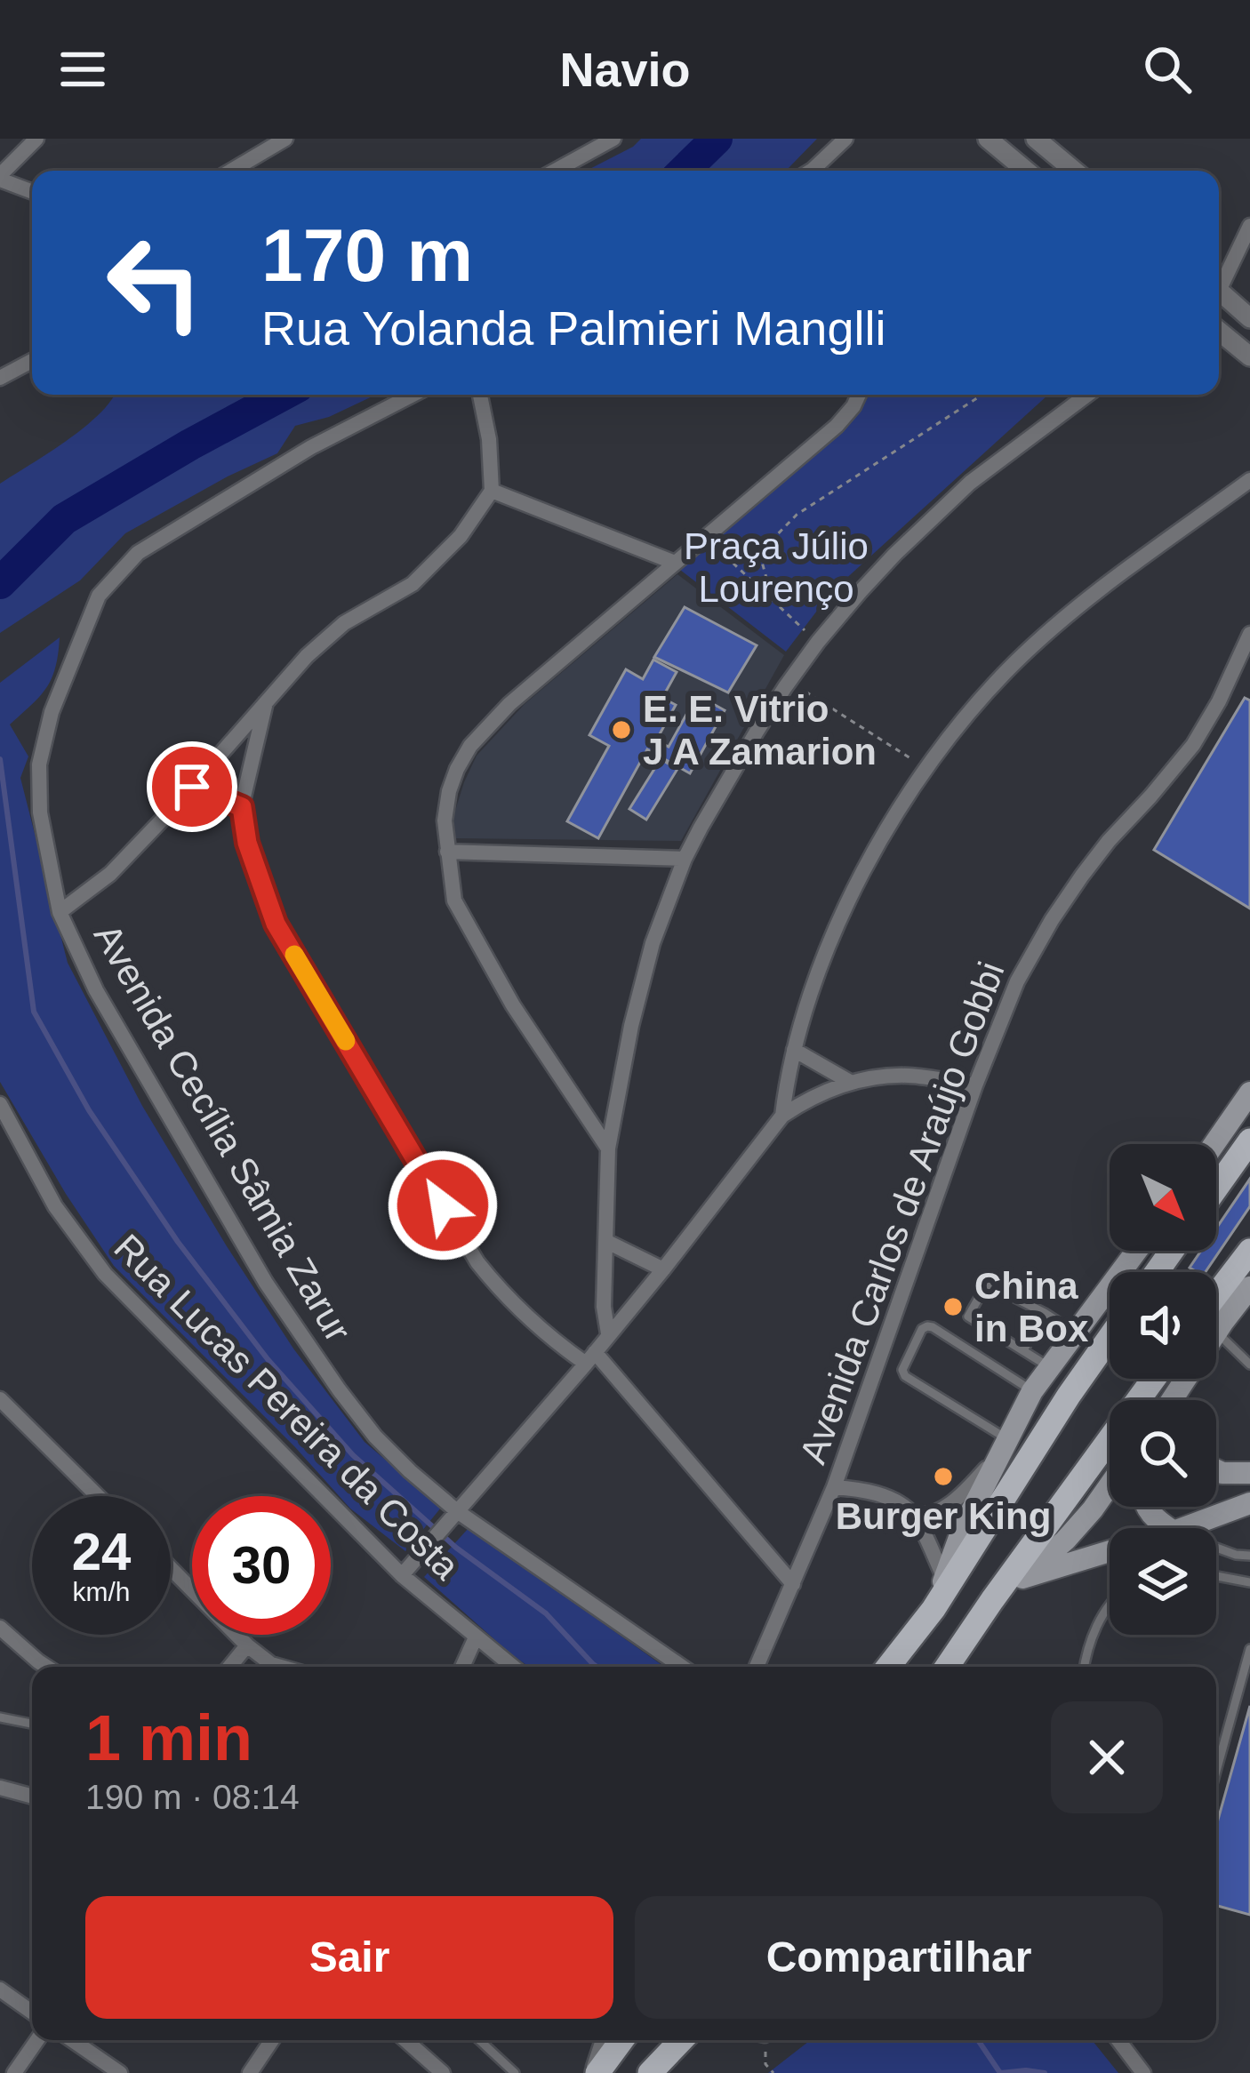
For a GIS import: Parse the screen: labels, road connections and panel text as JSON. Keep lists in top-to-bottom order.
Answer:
{
  "streets": {
    "street": ["Avenida Cecília Sâmia Zarur", "Avenida Carlos de Araújo Gobbi", "Rua Lucas Pereira da Costa"]
  },
  "parks": ["Praça Júlio Lourenço"],
  "places": ["E. E. Vitrio J A Zamarion", "China in Box", "Burger King"],
  "north": "bottom right",
  "page": {
    "header": "Navio",
    "turn": ["170 m", "Rua Yolanda Palmieri Manglli"],
    "speed": "24 km/h",
    "limit": "30",
    "heading": ["1 min", "190 m · 08:14"],
    "buttons": ["Sair", "Compartilhar"]
  }
}
